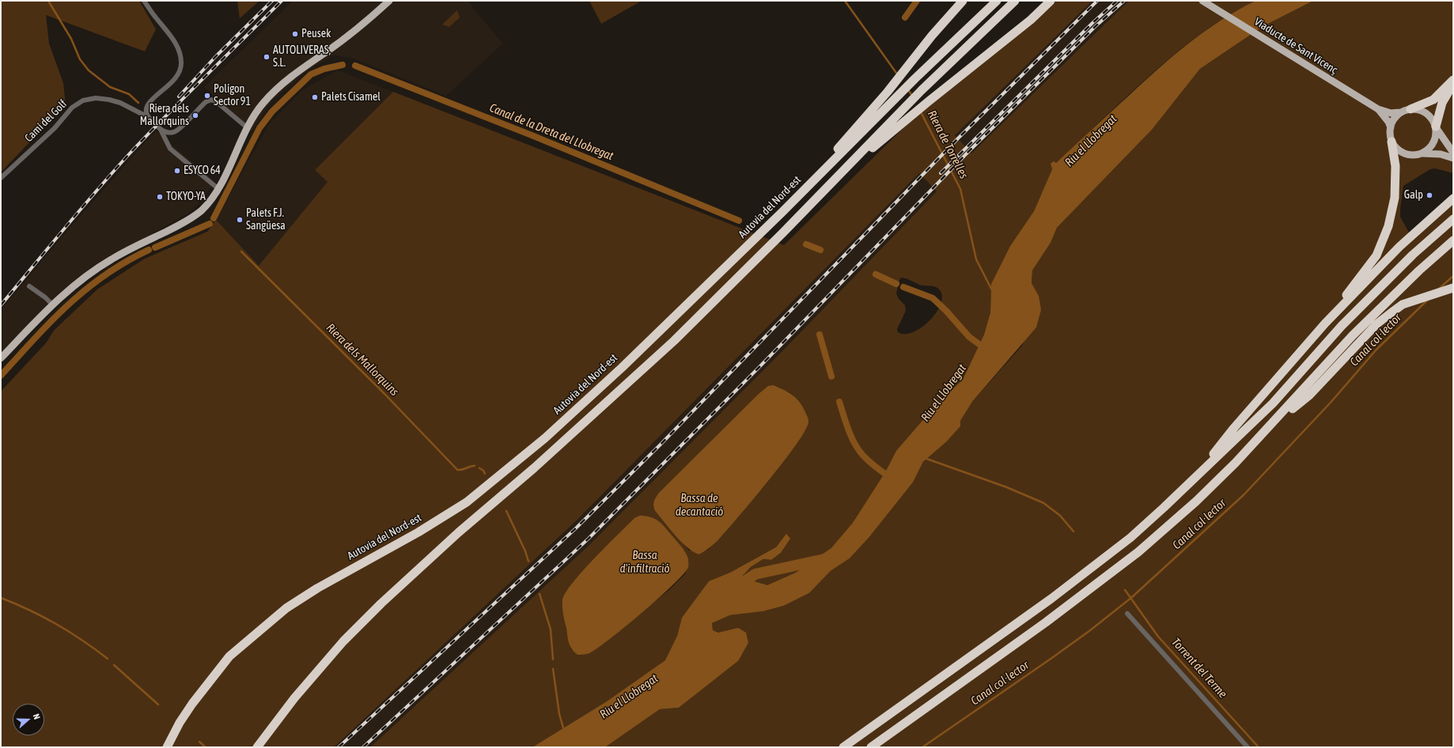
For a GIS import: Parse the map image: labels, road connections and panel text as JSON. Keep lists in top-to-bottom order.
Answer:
{
  "streets": {
    "highway": ["Autovia del Nord-est"],
    "main road": ["Viaducte de Sant Vicenç"],
    "street": ["Camí del Golf"]
  },
  "water": [
    "Canal de la Dreta del Llobregat",
    "Riu el Llobregat",
    "Riera de Torrelles",
    "Canal col·lector",
    "Riera dels Mallorquins",
    "Bassa de decantació",
    "Bassa d'infiltració",
    "Torrent del Terme"
  ],
  "places": [
    "Peusek",
    "AUTOLIVERAS, S.L.",
    "Polígon Sector 91",
    "Palets Cisamel",
    "Riera dels Mallorquins",
    "ESYCO 64",
    "Galp",
    "TOKYO-YA",
    "Palets F.J. Sangüesa"
  ],
  "north": "right"
}
